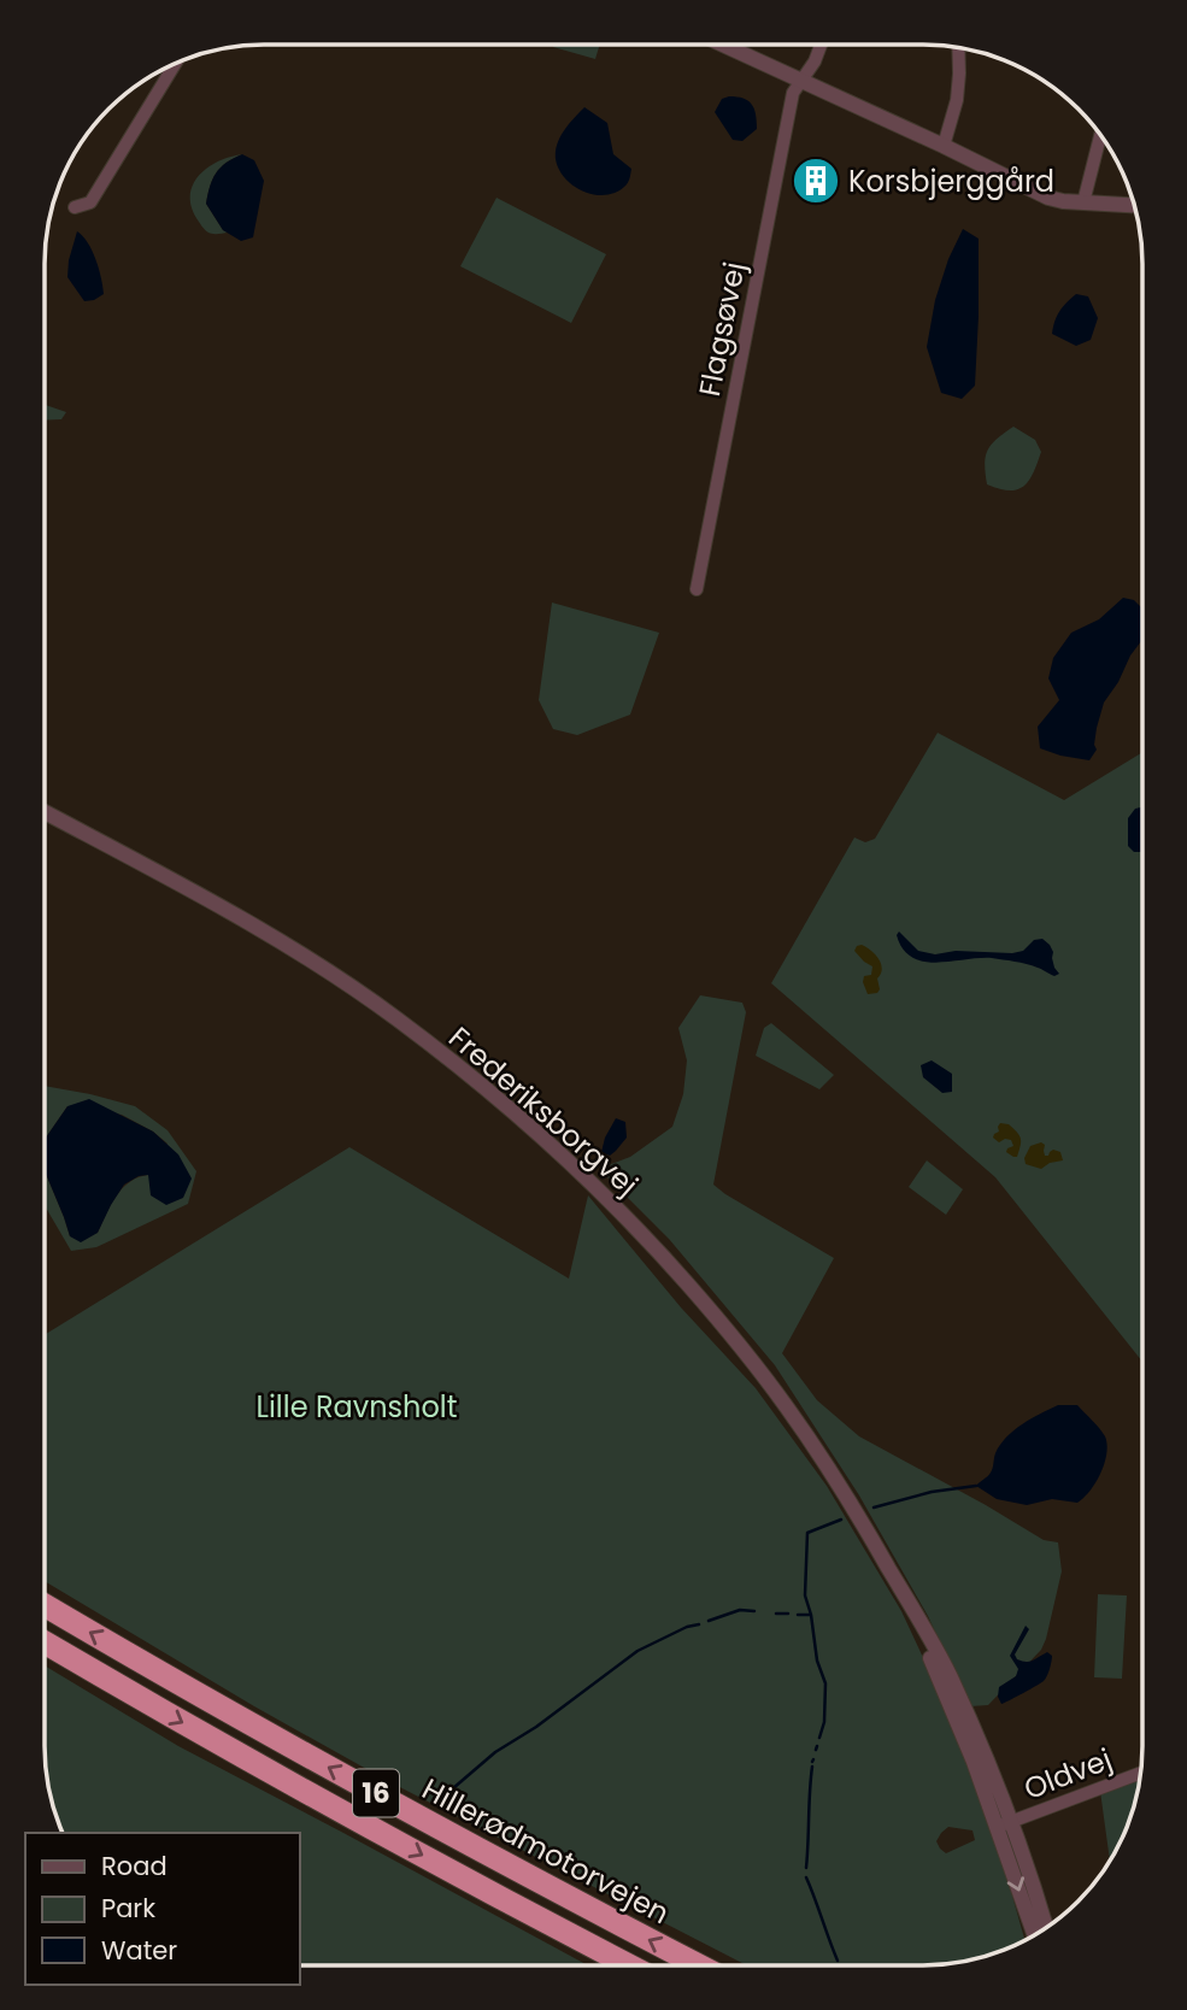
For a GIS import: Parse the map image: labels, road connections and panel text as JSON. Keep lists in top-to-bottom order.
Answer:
{
  "streets": {
    "highway": ["16", "Hillerødmotorvejen"],
    "street": ["Flagsøvej", "Frederiksborgvej", "Oldvej"]
  },
  "crossings": [
    ["Frederiksborgvej", "Oldvej"]
  ],
  "parks": ["Lille Ravnsholt"],
  "places": {
    "building": ["Korsbjerggård"]
  },
  "legend": ["Road", "Park", "Water"]
}
